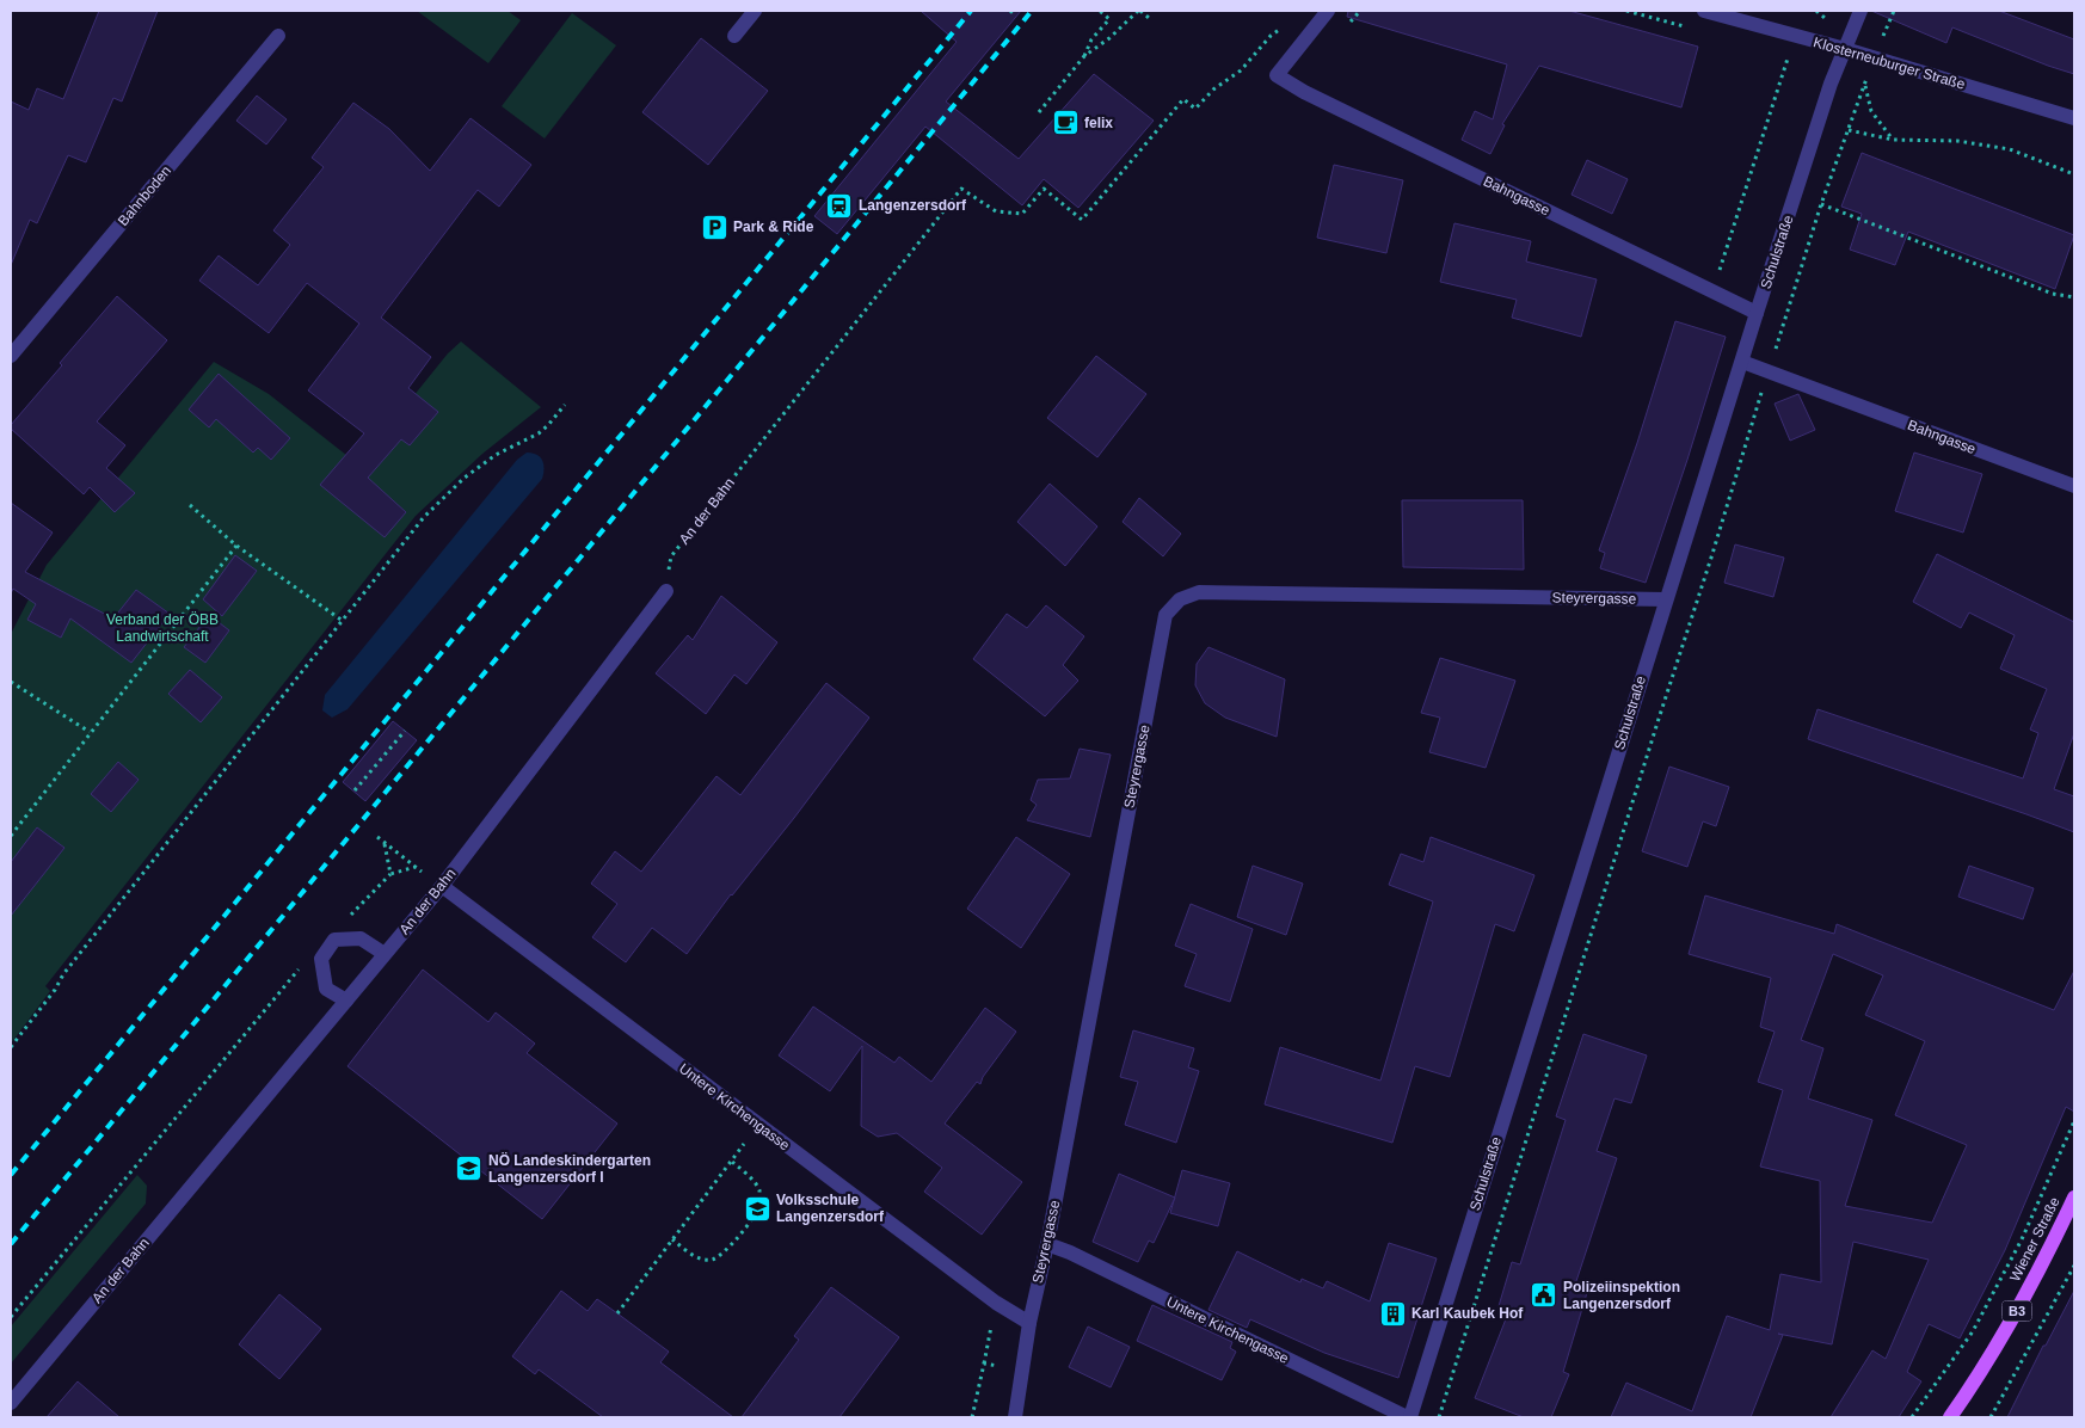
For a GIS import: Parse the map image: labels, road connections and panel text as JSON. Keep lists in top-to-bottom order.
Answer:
{
  "streets": {
    "main road": ["Wiener Straße", "B3"],
    "street": [
      "Klosterneuburger Straße",
      "Bahnboden",
      "Bahngasse",
      "Schulstraße",
      "An der Bahn",
      "Steyrergasse",
      "Untere Kirchengasse"
    ]
  },
  "crossings": [
    ["Klosterneuburger Straße", "Schulstraße"],
    ["Bahngasse", "Schulstraße"],
    ["Schulstraße", "Steyrergasse"],
    ["Schulstraße", "Untere Kirchengasse"],
    ["An der Bahn", "Untere Kirchengasse"],
    ["Steyrergasse", "Untere Kirchengasse"]
  ],
  "parks": ["Verband der ÖBB Landwirtschaft"],
  "places": {
    "cafe": ["felix"],
    "station": ["Langenzersdorf"],
    "parking": ["Park & Ride"],
    "school or university": ["NÖ Landeskindergarten Langenzersdorf I", "Volksschule Langenzersdorf"],
    "public building": ["Polizeiinspektion Langenzersdorf"],
    "building": ["Karl Kaubek Hof"]
  }
}
